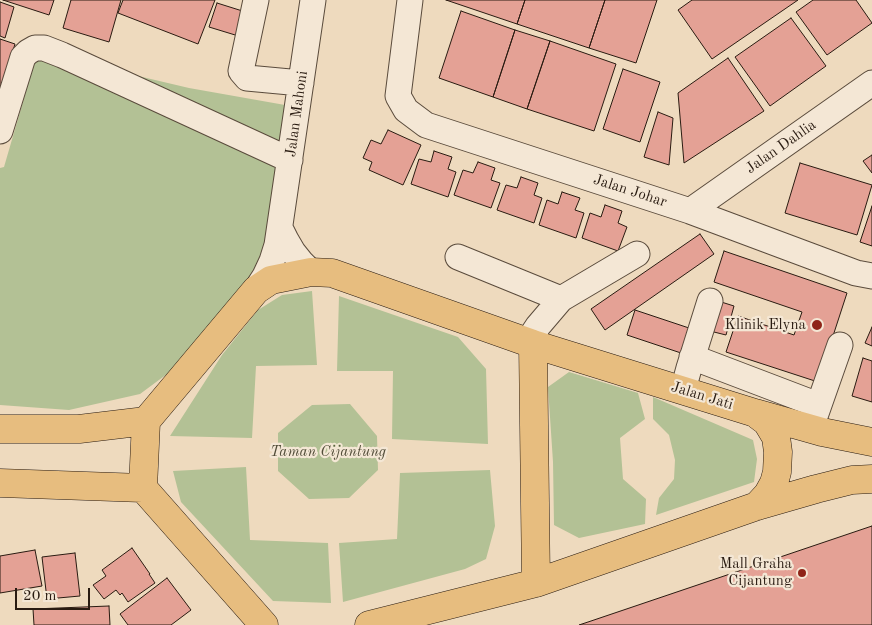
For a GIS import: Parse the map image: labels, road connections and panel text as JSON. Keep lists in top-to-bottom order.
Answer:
{
  "streets": {
    "main road": ["Jalan Jati"],
    "street": ["Jalan Mahoni", "Jalan Dahlia", "Jalan Johar"]
  },
  "crossings": [
    ["Jalan Mahoni", "Jalan Jati"],
    ["Jalan Dahlia", "Jalan Johar"]
  ],
  "parks": ["Taman Cijantung"],
  "places": ["Klinik Elyna", "Mall Graha Cijantung"],
  "scale_bar": "20 m"
}
